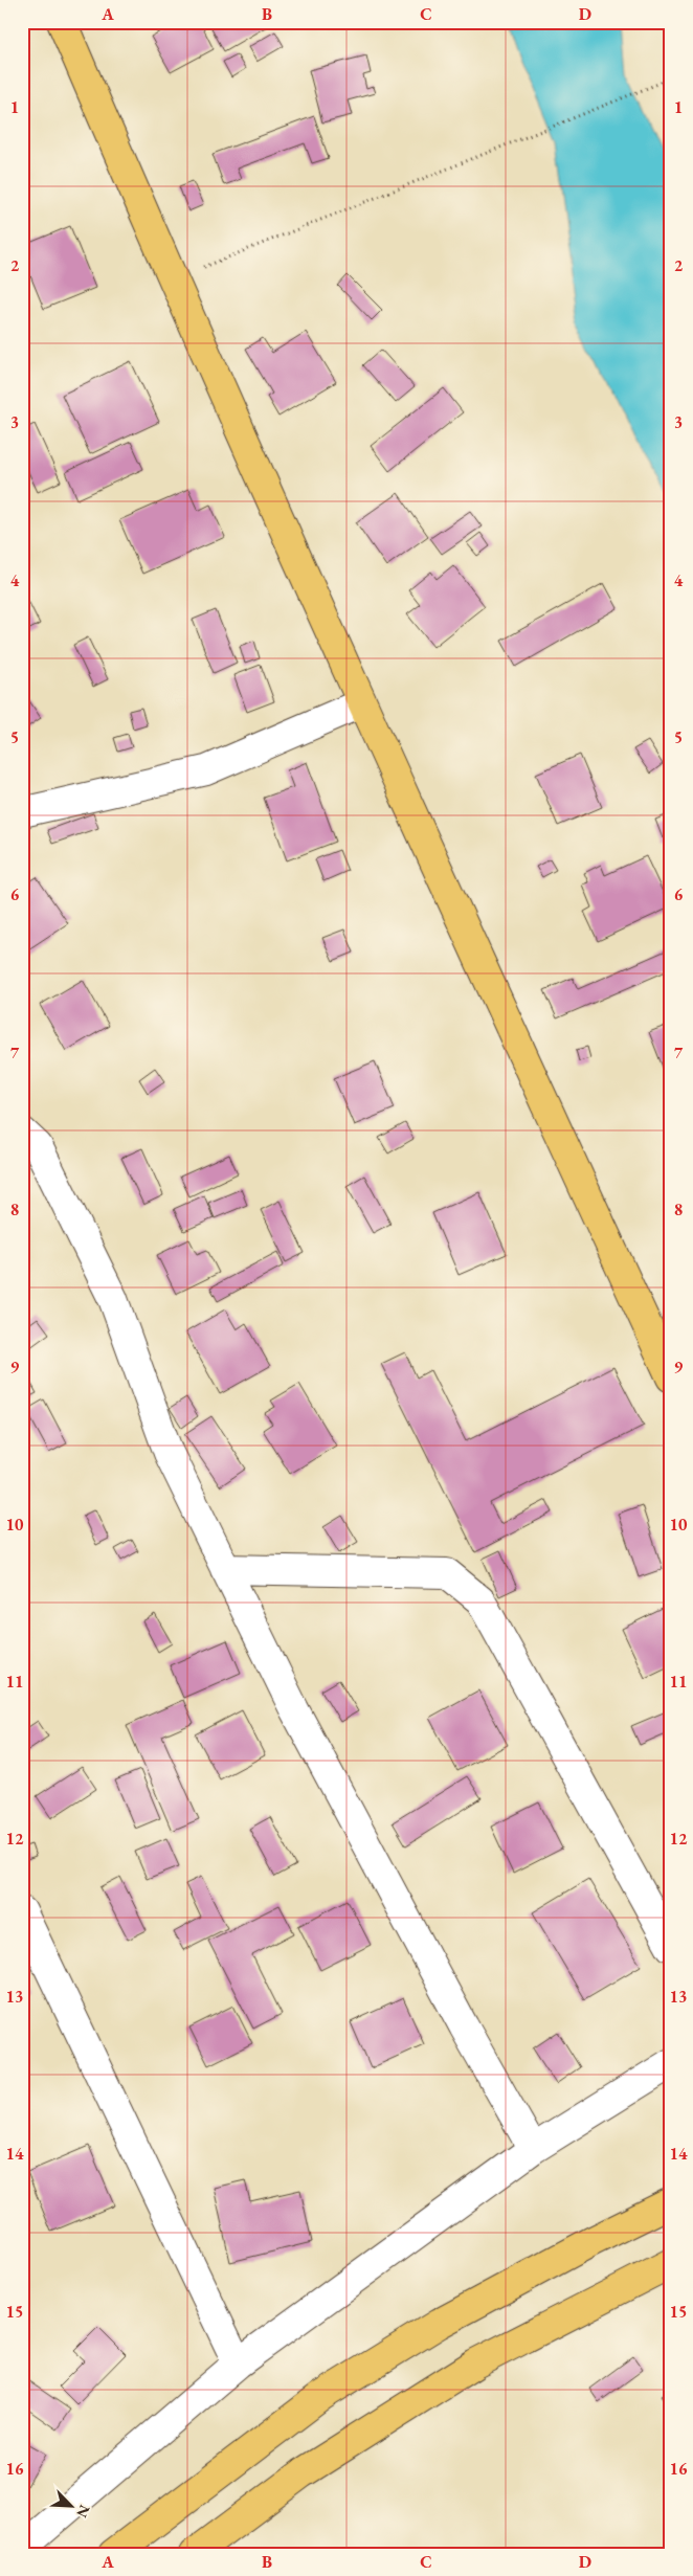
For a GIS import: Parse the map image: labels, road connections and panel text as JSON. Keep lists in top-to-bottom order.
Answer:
{
  "north": "bottom right",
  "grid": {
    "columns": [
      "A",
      "B",
      "C",
      "D"
    ],
    "rows": [
      "1",
      "2",
      "3",
      "4",
      "5",
      "6",
      "7",
      "8",
      "9",
      "10",
      "11",
      "12",
      "13",
      "14",
      "15",
      "16"
    ]
  }
}
